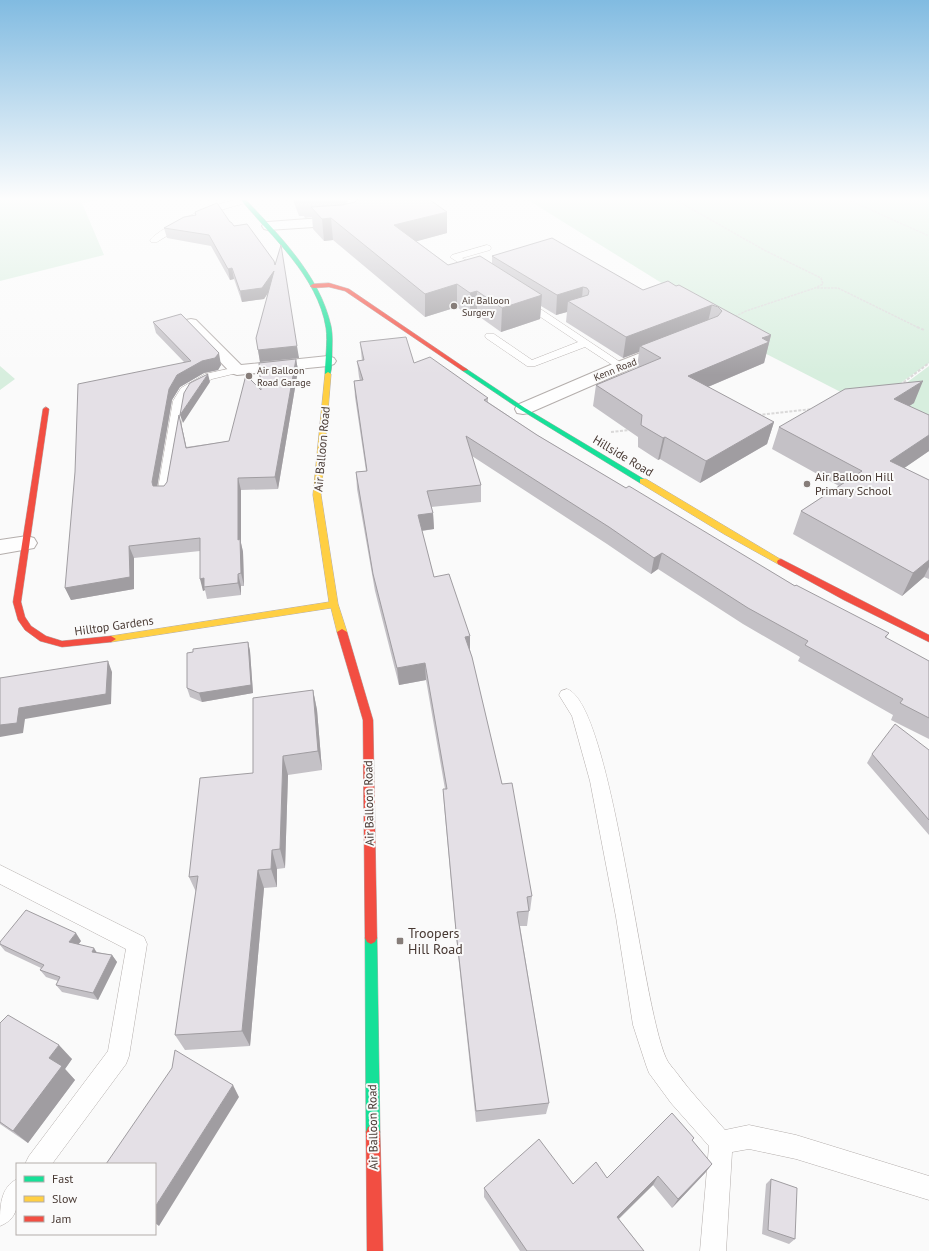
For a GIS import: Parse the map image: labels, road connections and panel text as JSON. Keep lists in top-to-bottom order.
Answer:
{
  "streets": {
    "street": [
      "Kenn Road",
      "Air Balloon Road",
      "Hillside Road",
      "Hilltop Gardens"
    ]
  },
  "crossings": [
    ["Kenn Road", "Hillside Road"],
    ["Air Balloon Road", "Hillside Road"],
    ["Air Balloon Road", "Hilltop Gardens"]
  ],
  "places": {
    "other": ["Air Balloon Surgery", "Air Balloon Road Garage", "Air Balloon Hill Primary School"],
    "transit": ["Troopers Hill Road"]
  },
  "legend": ["Fast", "Slow", "Jam"]
}
